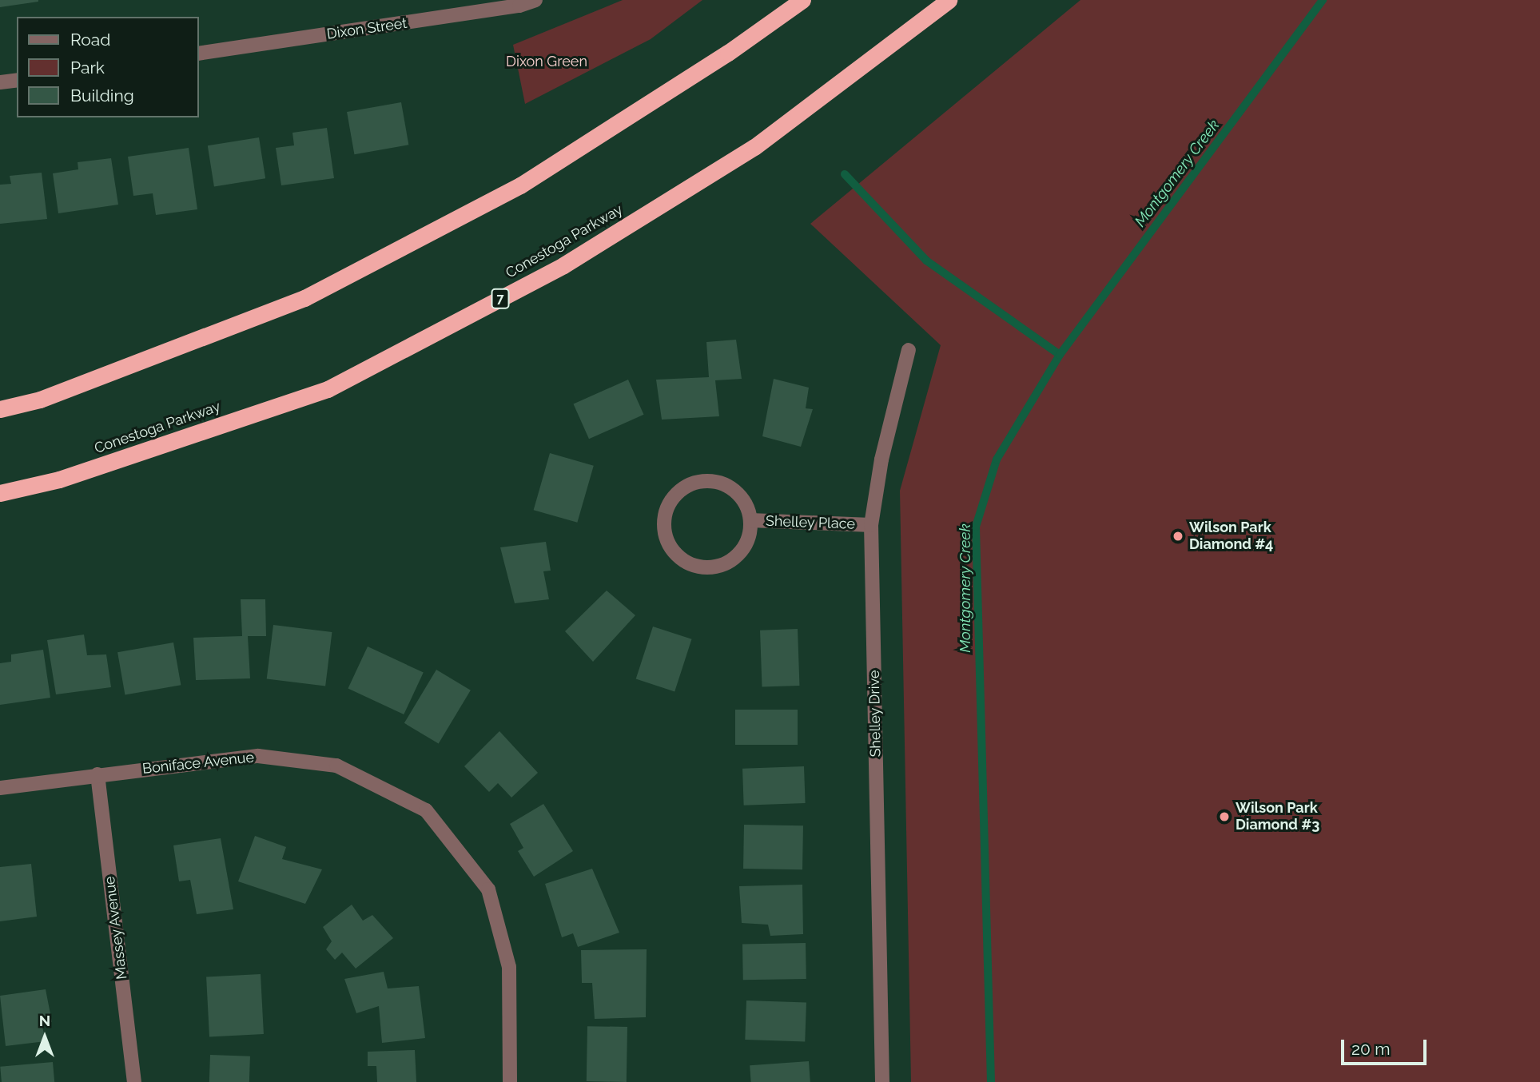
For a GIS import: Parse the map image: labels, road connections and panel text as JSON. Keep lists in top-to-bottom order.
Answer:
{
  "streets": {
    "highway": ["Conestoga Parkway", "7"],
    "street": [
      "Dixon Street",
      "Shelley Place",
      "Shelley Drive",
      "Boniface Avenue",
      "Massey Avenue"
    ]
  },
  "crossings": [
    ["Shelley Place", "Shelley Drive"],
    ["Boniface Avenue", "Massey Avenue"]
  ],
  "water": ["Montgomery Creek"],
  "parks": ["Dixon Green"],
  "places": ["Wilson Park Diamond #4", "Wilson Park Diamond #3"],
  "legend": ["Road", "Park", "Building"],
  "scale_bar": "20 m",
  "north": "top"
}
